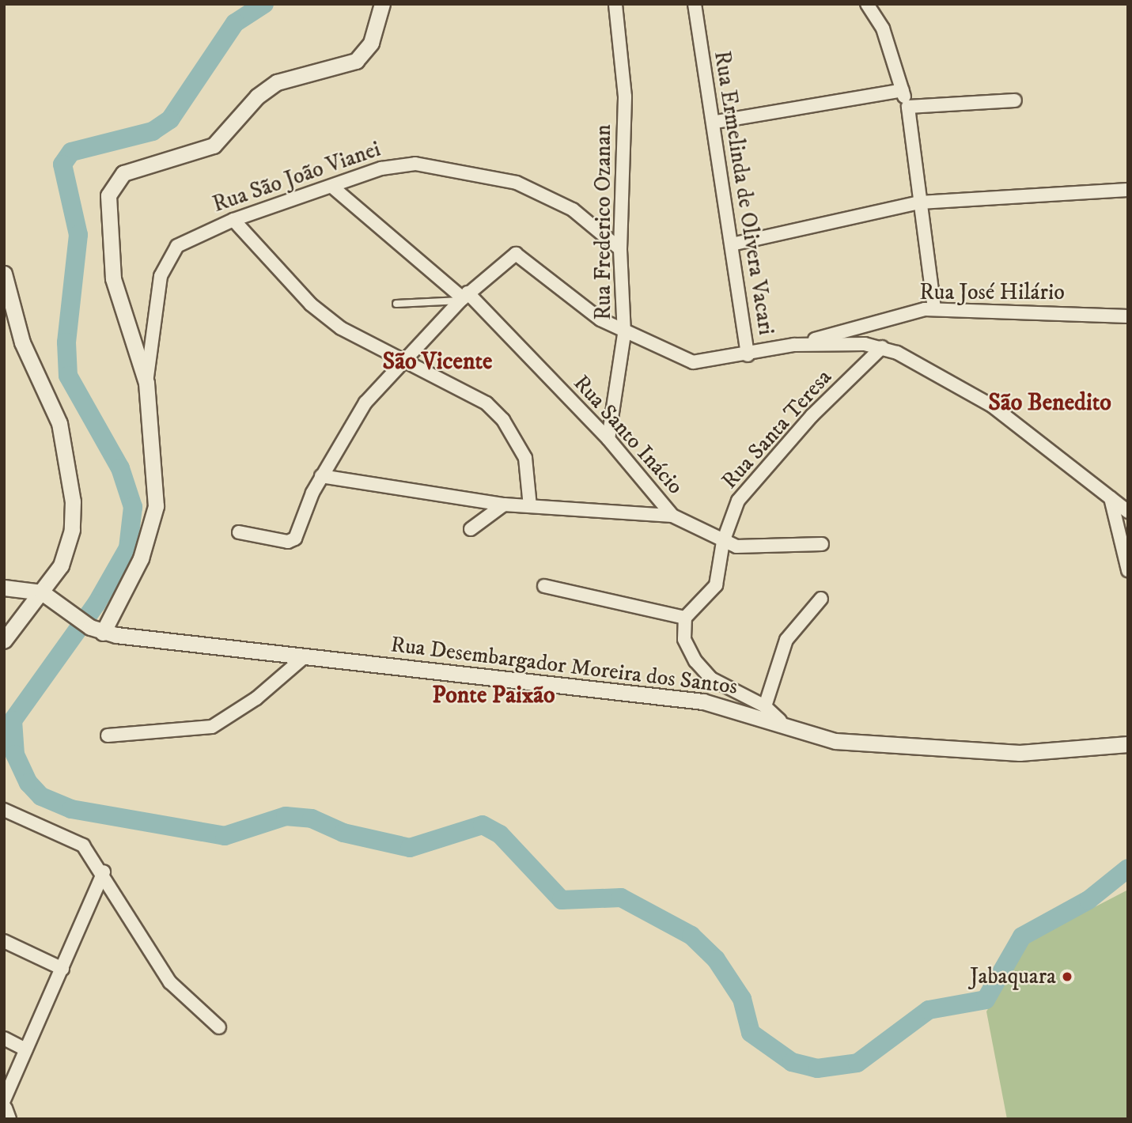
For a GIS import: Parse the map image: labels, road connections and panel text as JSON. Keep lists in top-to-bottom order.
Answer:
{
  "streets": {
    "street": [
      "Rua São João Vianei",
      "Rua Ermelinda de Olivera Vacari",
      "Rua Frederico Ozanan",
      "Rua José Hilário",
      "Rua Santa Teresa",
      "Rua Santo Inácio",
      "Rua Desembargador Moreira dos Santos"
    ]
  },
  "crossings": [
    ["Rua São João Vianei", "Rua Frederico Ozanan"],
    ["Rua São João Vianei", "Rua Santo Inácio"],
    ["Rua Frederico Ozanan", "Rua Santo Inácio"],
    ["Rua Santa Teresa", "Rua Santo Inácio"]
  ],
  "districts": ["São Vicente", "São Benedito", "Ponte Paixão"],
  "places": ["Jabaquara"]
}
